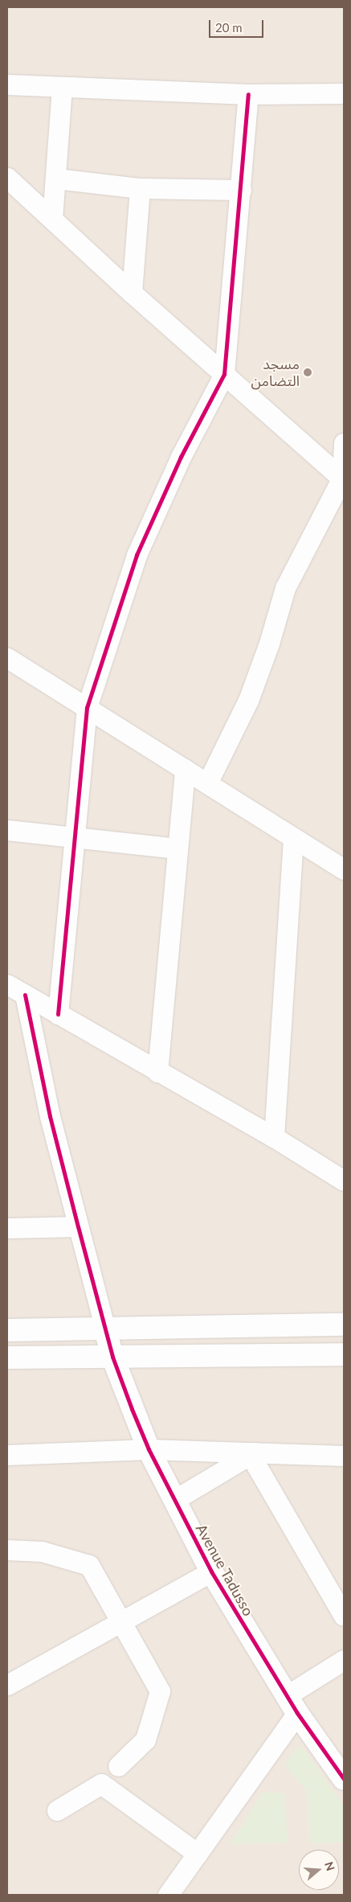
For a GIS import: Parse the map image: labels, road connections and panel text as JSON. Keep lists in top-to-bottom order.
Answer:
{
  "streets": {
    "main road": ["Avenue Tadusso"]
  },
  "places": ["مسجد التضامن"],
  "scale_bar": "20 m",
  "north": "right"
}
